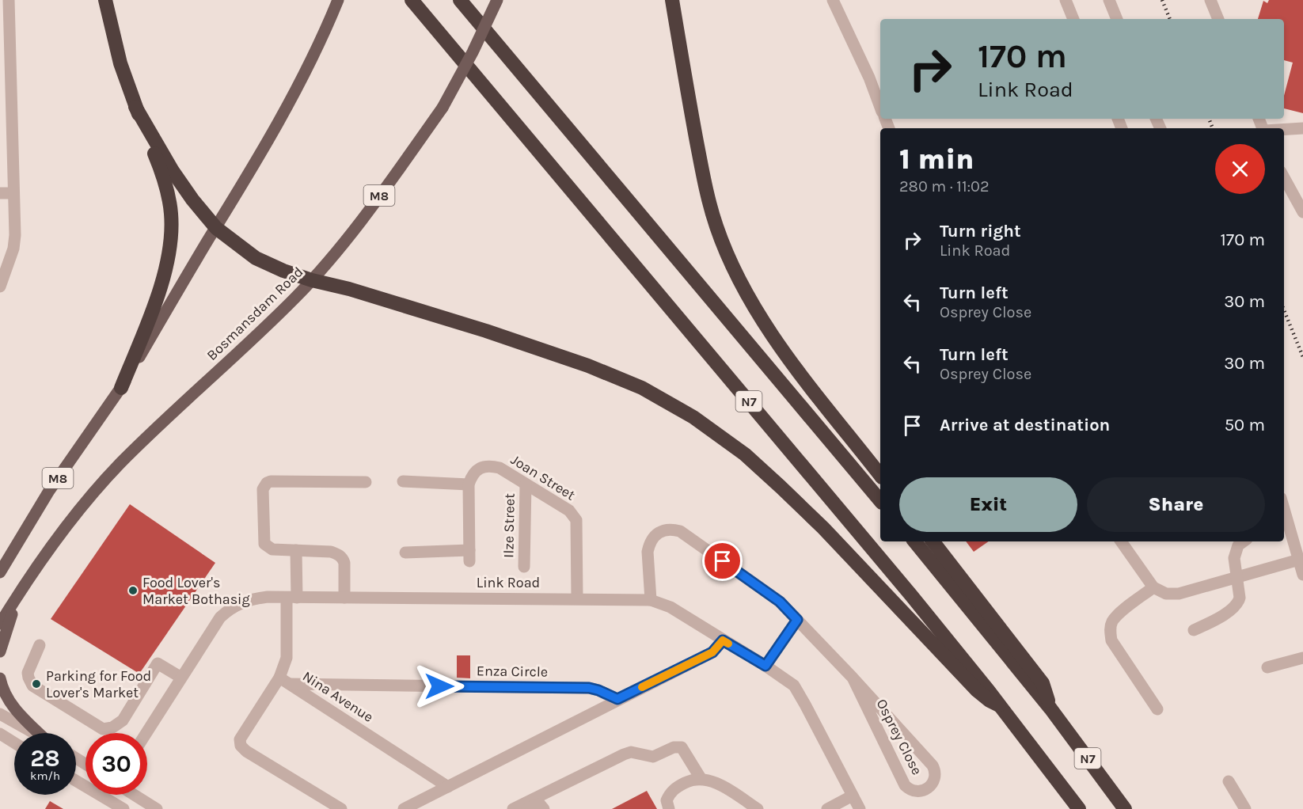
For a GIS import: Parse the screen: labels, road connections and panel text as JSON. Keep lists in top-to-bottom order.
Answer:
{
  "streets": {
    "highway": ["N7"],
    "main road": ["M8", "Bosmansdam Road"],
    "street": [
      "Joan Street",
      "Ilze Street",
      "Link Road",
      "Enza Circle",
      "Nina Avenue",
      "Osprey Close"
    ]
  },
  "crossings": [
    ["Joan Street", "Ilze Street"],
    ["Joan Street", "Link Road"],
    ["Link Road", "Nina Avenue"],
    ["Link Road", "Osprey Close"],
    ["Enza Circle", "Nina Avenue"]
  ],
  "places": ["Food Lover's Market Bothasig", "Parking for Food Lover's Market"],
  "page": {
    "turn": ["170 m", "Link Road"],
    "heading": ["1 min", "280 m · 11:02"],
    "list": [
      {
        "name": "Turn right",
        "note": "Link Road",
        "value": "170 m"
      },
      {
        "name": "Turn left",
        "note": "Osprey Close",
        "value": "30 m"
      },
      {
        "name": "Turn left",
        "note": "Osprey Close",
        "value": "30 m"
      },
      {
        "name": "Arrive at destination",
        "value": "50 m"
      }
    ],
    "buttons": ["Exit", "Share"],
    "speed": "28 km/h",
    "limit": "30"
  }
}
